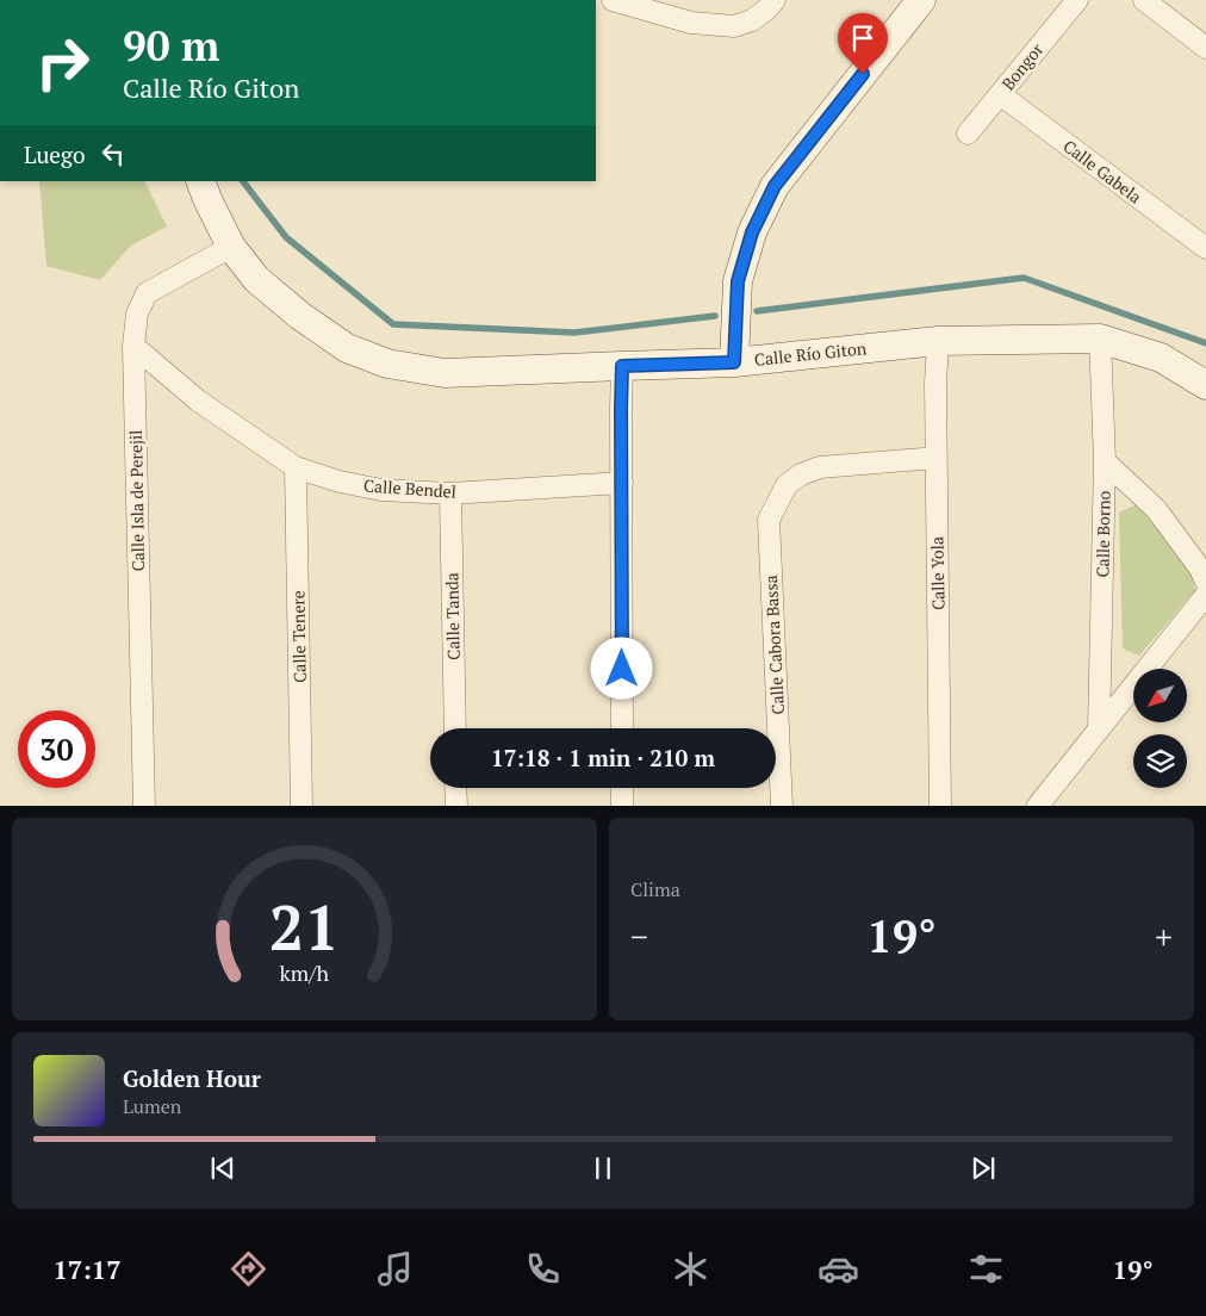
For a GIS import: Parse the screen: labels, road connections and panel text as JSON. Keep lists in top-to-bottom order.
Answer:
{
  "streets": {
    "street": [
      "Bongor",
      "Calle Gabela",
      "Calle Río Giton",
      "Calle Bendel",
      "Calle Isla de Perejil",
      "Calle Borno",
      "Calle Yola",
      "Calle Tanda",
      "Calle Tenere",
      "Calle Cabora Bassa"
    ]
  },
  "crossings": [
    ["Bongor", "Calle Gabela"],
    ["Calle Río Giton", "Calle Isla de Perejil"],
    ["Calle Río Giton", "Calle Borno"],
    ["Calle Río Giton", "Calle Yola"],
    ["Calle Bendel", "Calle Isla de Perejil"],
    ["Calle Bendel", "Calle Tanda"],
    ["Calle Bendel", "Calle Tenere"],
    ["Calle Yola", "Calle Cabora Bassa"]
  ],
  "north": "bottom left",
  "page": {
    "turn": ["90 m", "Calle Río Giton"],
    "then": "Luego",
    "limit": "30",
    "trip": "17:18 · 1 min · 210 m",
    "tile": "Clima",
    "heat": ["−", "19°", "+"],
    "song": ["Golden Hour", "Lumen"],
    "tabs": ["17:17", "19°"],
    "gauge": ["21", "km/h"]
  }
}
